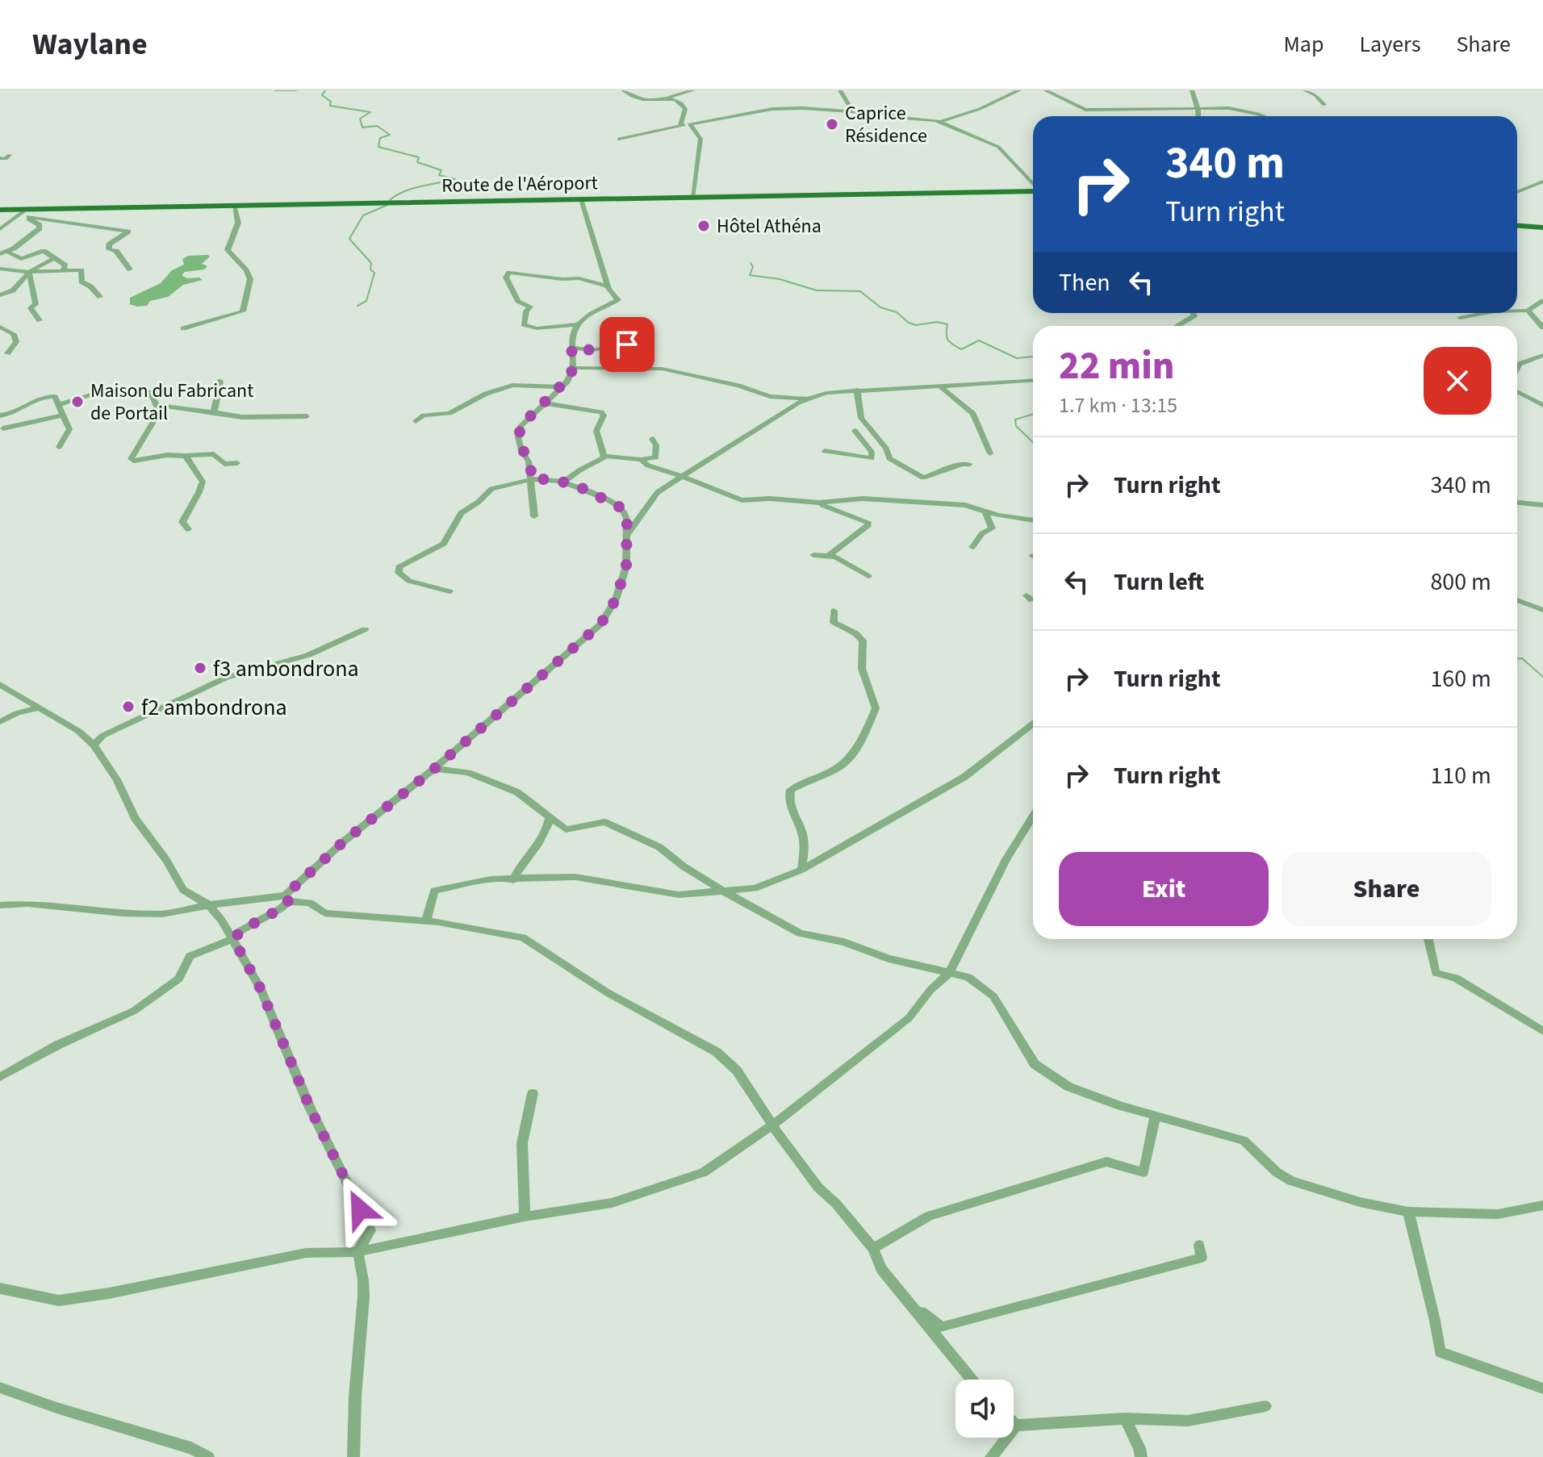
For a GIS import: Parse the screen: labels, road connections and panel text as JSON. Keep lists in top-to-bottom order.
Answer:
{
  "streets": {
    "main road": ["Route de l'Aéroport"]
  },
  "places": [
    "Caprice Résidence",
    "Hôtel Athéna",
    "Maison du Fabricant de Portail",
    "f3 ambondrona",
    "f2 ambondrona"
  ],
  "page": {
    "header": "Waylane",
    "nav": ["Map", "Layers", "Share"],
    "turn": ["340 m", "Turn right"],
    "then": "Then",
    "heading": ["22 min", "1.7 km · 13:15"],
    "list": [
      {
        "name": "Turn right",
        "value": "340 m"
      },
      {
        "name": "Turn left",
        "value": "800 m"
      },
      {
        "name": "Turn right",
        "value": "160 m"
      },
      {
        "name": "Turn right",
        "value": "110 m"
      }
    ],
    "buttons": ["Exit", "Share"]
  }
}
